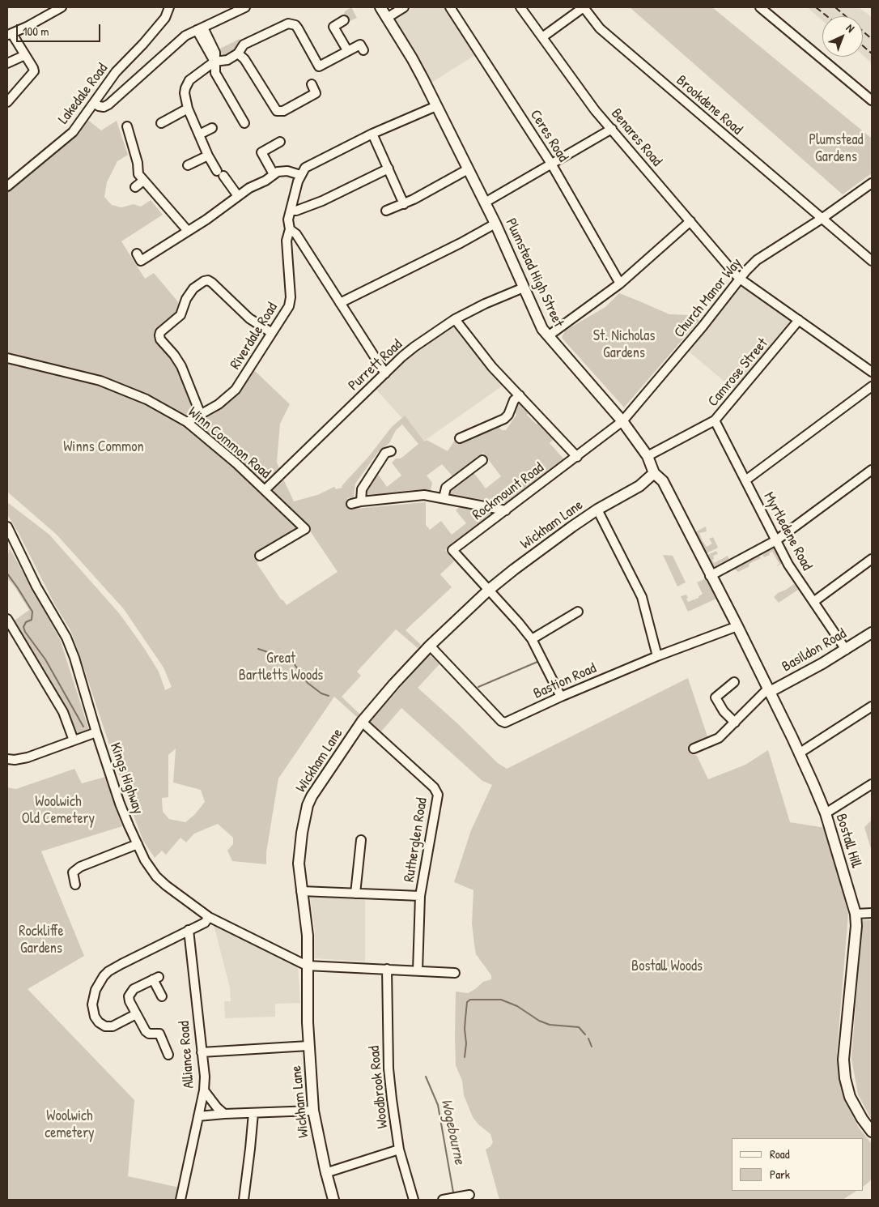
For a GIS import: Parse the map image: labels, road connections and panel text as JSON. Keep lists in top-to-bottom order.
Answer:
{
  "streets": {
    "main road": [
      "Plumstead High Street",
      "Wickham Lane",
      "Basildon Road",
      "Bostall Hill"
    ],
    "street": [
      "Lakedale Road",
      "Brookdene Road",
      "Ceres Road",
      "Benares Road",
      "Church Manor Way",
      "Riverdale Road",
      "Purrett Road",
      "Camrose Street",
      "Winn Common Road",
      "Rockmount Road",
      "Myrtledene Road",
      "Bastion Road",
      "Kings Highway",
      "Rutherglen Road",
      "Alliance Road",
      "Woodbrook Road"
    ]
  },
  "crossings": [
    ["Brookdene Road", "Church Manor Way"],
    ["Benares Road", "Church Manor Way"],
    ["Benares Road", "Camrose Street"],
    ["Plumstead High Street", "Church Manor Way"],
    ["Plumstead High Street", "Purrett Road"],
    ["Plumstead High Street", "Camrose Street"],
    ["Plumstead High Street", "Rockmount Road"],
    ["Plumstead High Street", "Wickham Lane"],
    ["Plumstead High Street", "Bostall Hill"],
    ["Church Manor Way", "Rockmount Road"],
    ["Riverdale Road", "Winn Common Road"],
    ["Purrett Road", "Winn Common Road"],
    ["Camrose Street", "Myrtledene Road"],
    ["Rockmount Road", "Wickham Lane"],
    ["Wickham Lane", "Bastion Road"],
    ["Wickham Lane", "Kings Highway"],
    ["Wickham Lane", "Rutherglen Road"],
    ["Myrtledene Road", "Basildon Road"],
    ["Basildon Road", "Bostall Hill"],
    ["Bastion Road", "Bostall Hill"]
  ],
  "water": ["Wogebourne"],
  "parks": [
    "Plumstead Gardens",
    "St. Nicholas Gardens",
    "Winns Common",
    "Great Bartletts Woods",
    "Woolwich Old Cemetery",
    "Rockliffe Gardens",
    "Bostall Woods",
    "Woolwich cemetery"
  ],
  "legend": ["Road", "Park"],
  "scale_bar": "100 m",
  "north": "top right"
}
